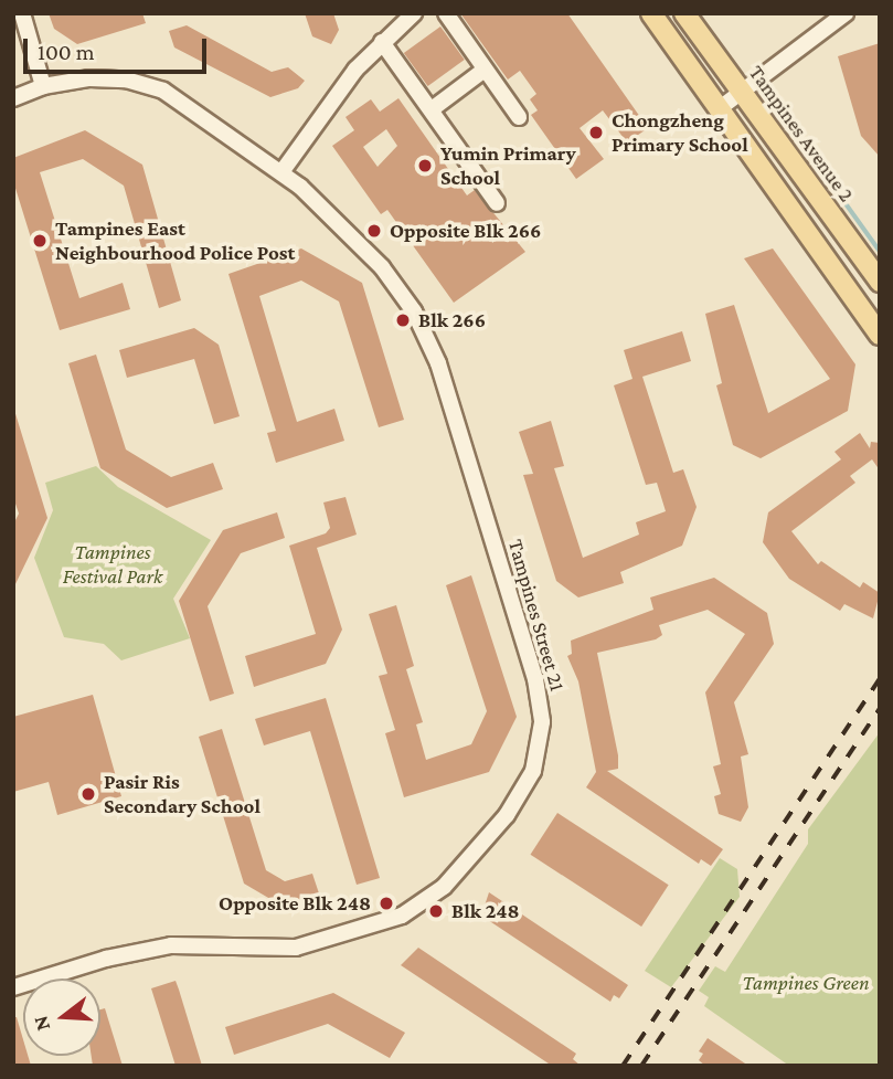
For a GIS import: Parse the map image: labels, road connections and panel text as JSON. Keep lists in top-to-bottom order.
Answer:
{
  "streets": {
    "main road": ["Tampines Avenue 2"],
    "street": ["Tampines Street 21"]
  },
  "parks": ["Tampines Festival Park", "Tampines Green"],
  "places": [
    "Chongzheng Primary School",
    "Yumin Primary School",
    "Opposite Blk 266",
    "Tampines East Neighbourhood Police Post",
    "Blk 266",
    "Pasir Ris Secondary School",
    "Opposite Blk 248",
    "Blk 248"
  ],
  "scale_bar": "100 m",
  "north": "left"
}
